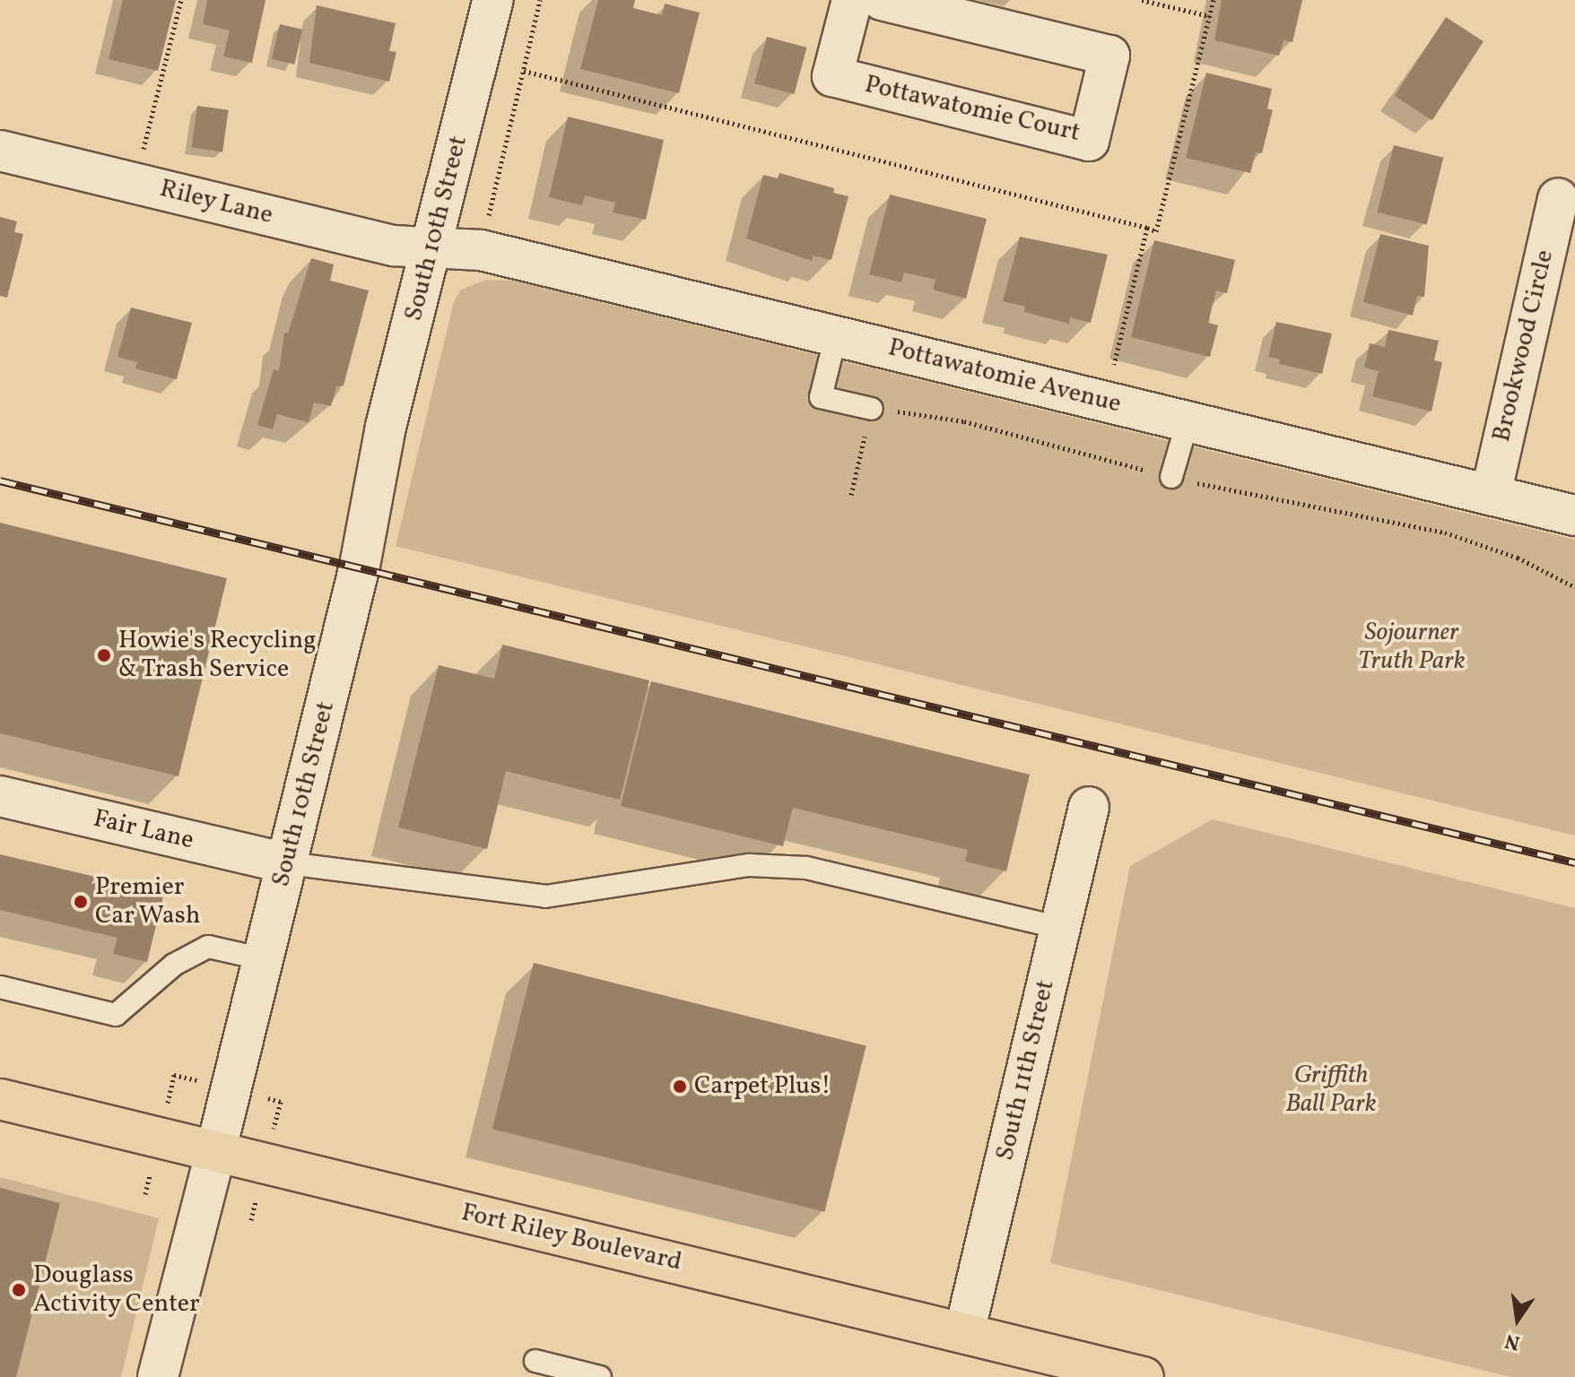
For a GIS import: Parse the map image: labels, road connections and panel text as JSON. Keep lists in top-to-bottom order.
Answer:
{
  "streets": {
    "highway": ["Fort Riley Boulevard"],
    "street": [
      "Pottawatomie Court",
      "Riley Lane",
      "South 10th Street",
      "Brookwood Circle",
      "Pottawatomie Avenue",
      "Fair Lane",
      "South 11th Street"
    ]
  },
  "crossings": [
    ["Riley Lane", "South 10th Street"],
    ["Riley Lane", "Pottawatomie Avenue"],
    ["South 10th Street", "Pottawatomie Avenue"],
    ["South 10th Street", "Fair Lane"],
    ["South 10th Street", "Fort Riley Boulevard"],
    ["Brookwood Circle", "Pottawatomie Avenue"],
    ["South 11th Street", "Fort Riley Boulevard"]
  ],
  "parks": ["Sojourner Truth Park", "Griffith Ball Park"],
  "places": [
    "Howie's Recycling & Trash Service",
    "Premier Car Wash",
    "Carpet Plus!",
    "Douglass Activity Center"
  ],
  "north": "bottom"
}
